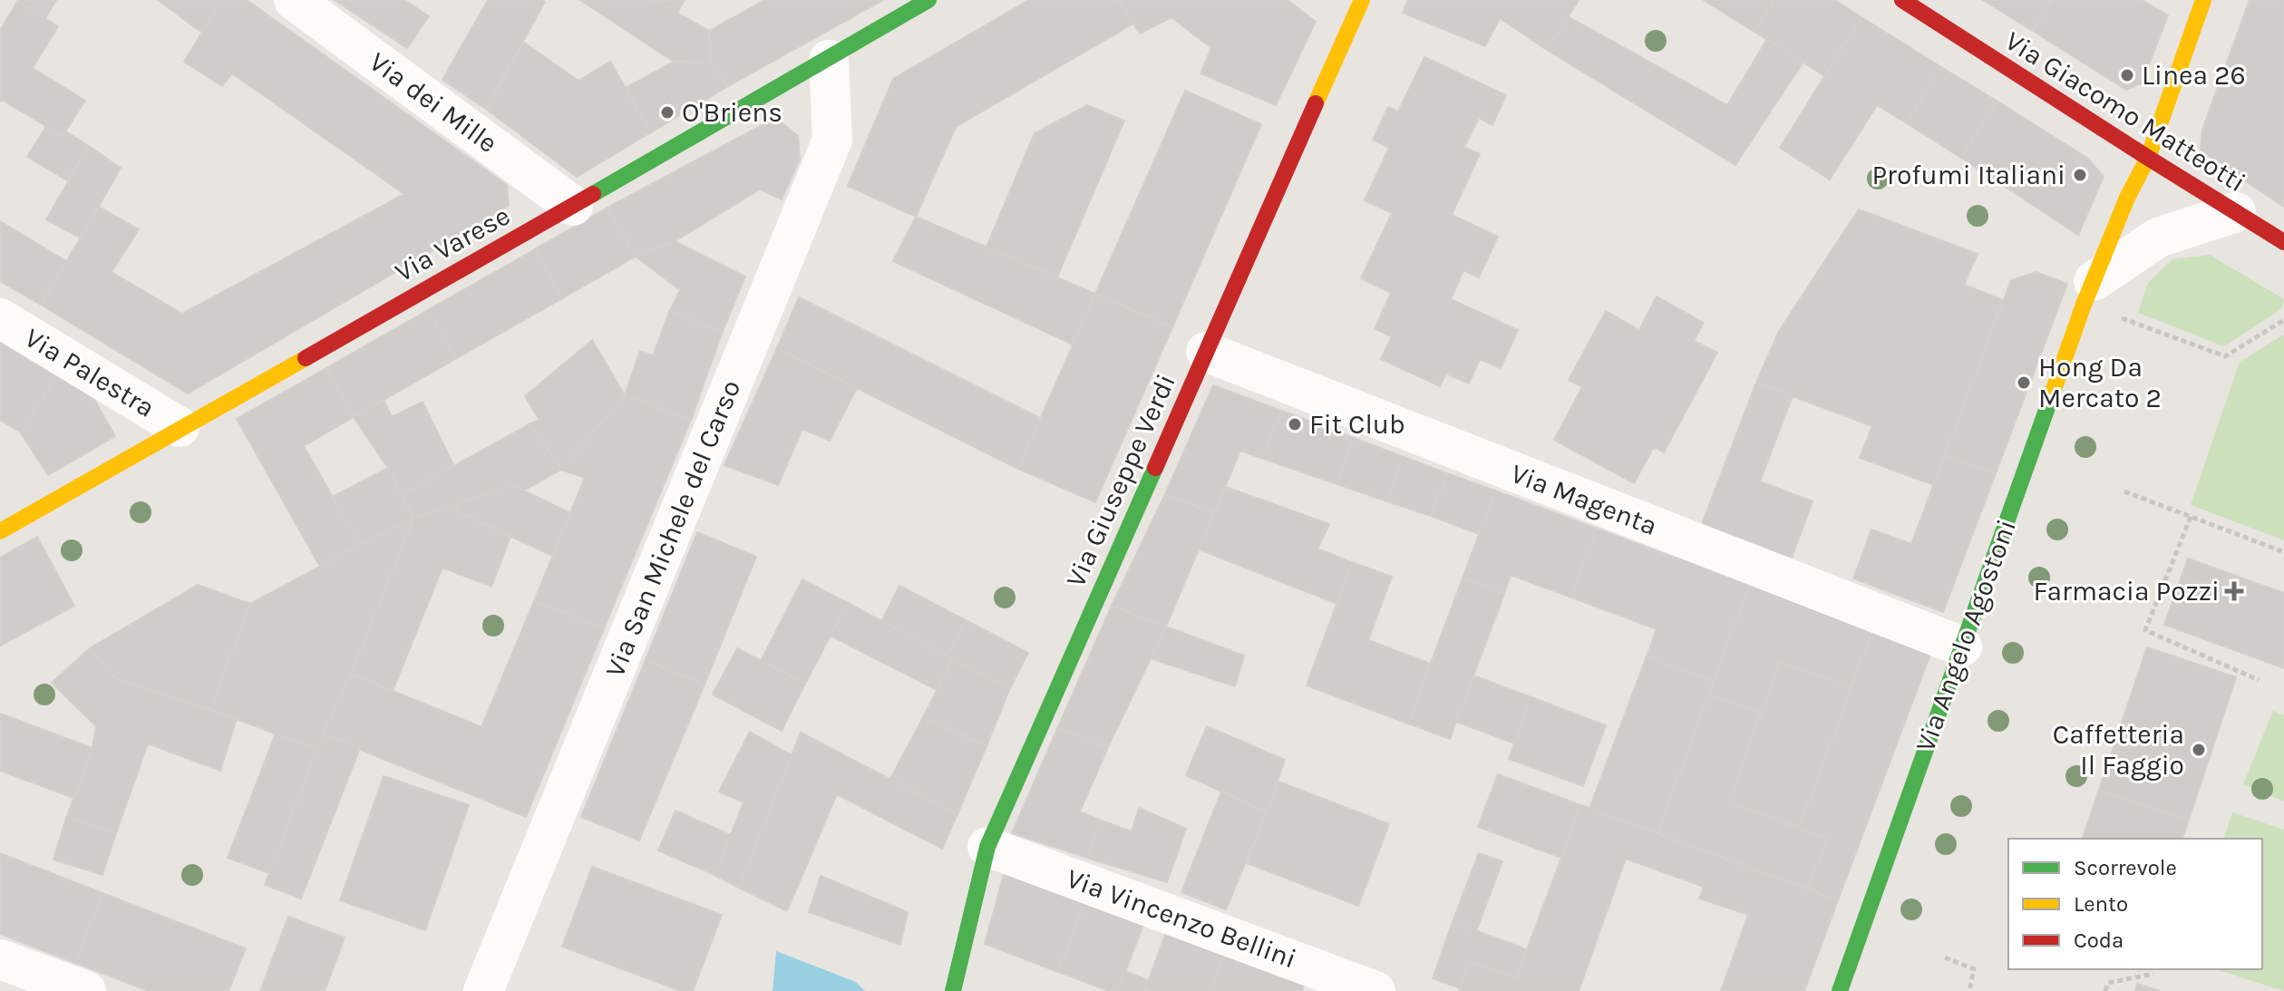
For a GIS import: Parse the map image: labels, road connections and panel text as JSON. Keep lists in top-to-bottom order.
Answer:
{
  "streets": {
    "street": [
      "Via dei Mille",
      "Via Giacomo Matteotti",
      "Via Varese",
      "Via Palestra",
      "Via Giuseppe Verdi",
      "Via Magenta",
      "Via San Michele del Carso",
      "Via Angelo Agostoni",
      "Via Vincenzo Bellini"
    ]
  },
  "crossings": [
    ["Via dei Mille", "Via Varese"],
    ["Via Giacomo Matteotti", "Via Angelo Agostoni"],
    ["Via Varese", "Via Palestra"],
    ["Via Varese", "Via San Michele del Carso"],
    ["Via Giuseppe Verdi", "Via Magenta"],
    ["Via Giuseppe Verdi", "Via Vincenzo Bellini"],
    ["Via Magenta", "Via Angelo Agostoni"]
  ],
  "places": {
    "other": [
      "Linea 26",
      "O'Briens",
      "Profumi Italiani",
      "Hong Da Mercato 2",
      "Fit Club",
      "Caffetteria Il Faggio"
    ],
    "health": ["Farmacia Pozzi"]
  },
  "legend": ["Scorrevole", "Lento", "Coda"]
}
